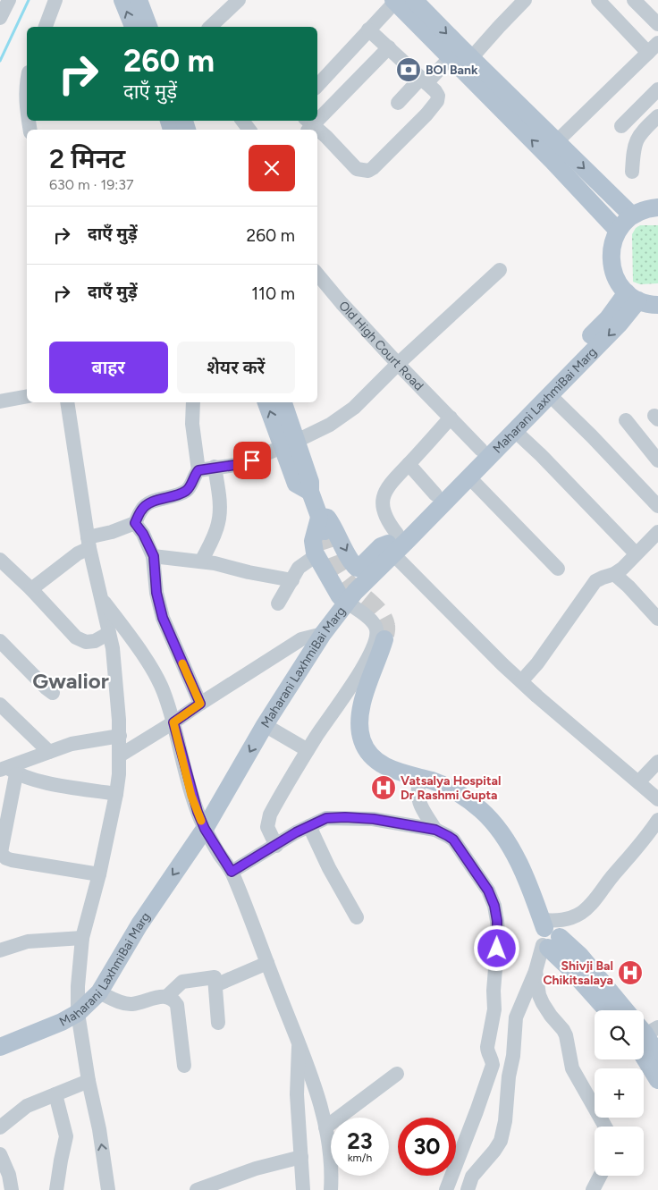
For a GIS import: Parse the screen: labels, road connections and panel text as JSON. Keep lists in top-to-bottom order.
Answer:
{
  "streets": {
    "main road": ["Maharani LaxhmiBai Marg"],
    "street": ["Old High Court Road"]
  },
  "one_way": ["Maharani LaxhmiBai Marg"],
  "districts": ["Gwalior"],
  "places": {
    "bank": ["BOI Bank"],
    "hospital": ["Vatsalya Hospital Dr Rashmi Gupta", "Shivji Bal Chikitsalaya"]
  },
  "page": {
    "turn": ["260 m", "दाएँ मुड़ें"],
    "heading": ["2 मिनट", "630 m · 19:37"],
    "list": [
      {
        "name": "दाएँ मुड़ें",
        "value": "260 m"
      },
      {
        "name": "दाएँ मुड़ें",
        "value": "110 m"
      }
    ],
    "buttons": ["बाहर", "शेयर करें"],
    "map_buttons": ["+", "−"],
    "speed": "23 km/h",
    "limit": "30"
  }
}
